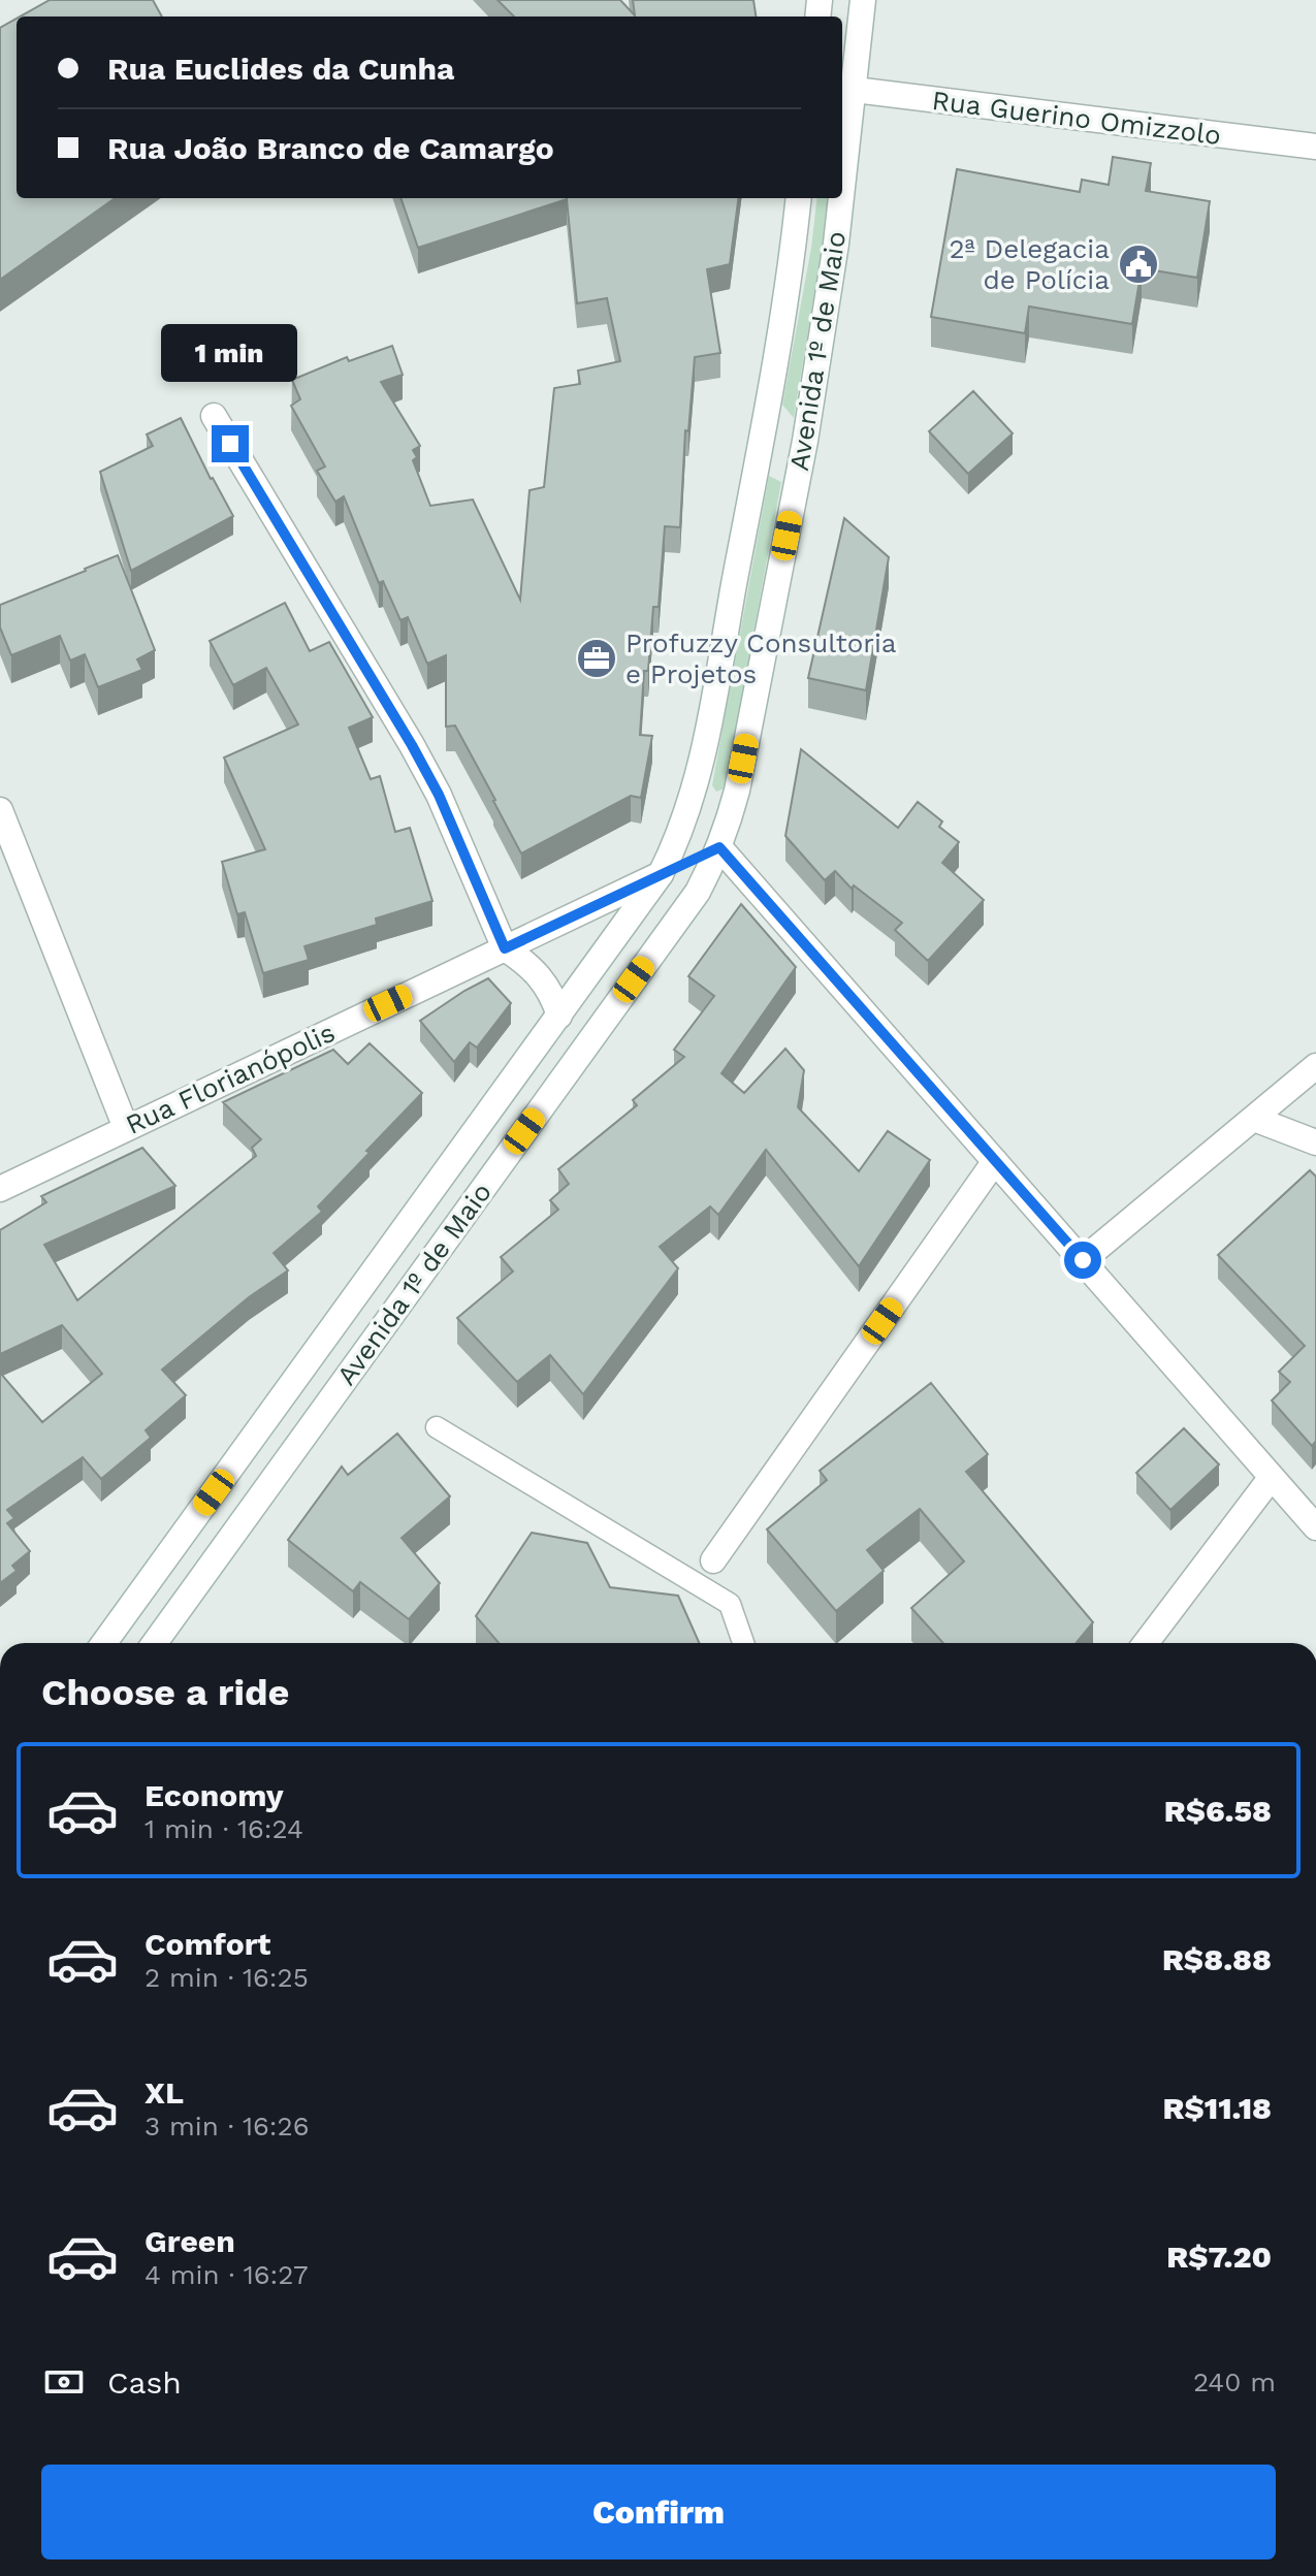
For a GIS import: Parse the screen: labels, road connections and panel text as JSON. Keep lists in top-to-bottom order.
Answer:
{
  "streets": {
    "street": ["Rua Guerino Omizzolo", "Avenida 1º de Maio", "Rua Florianópolis"]
  },
  "crossings": [
    ["Rua Guerino Omizzolo", "Avenida 1º de Maio"],
    ["Avenida 1º de Maio", "Rua Florianópolis"]
  ],
  "places": {
    "public building": ["2ª Delegacia de Polícia"],
    "office": ["Profuzzy Consultoria e Projetos"]
  },
  "page": {
    "banner": ["Rua Euclides da Cunha", "Rua João Branco de Camargo"],
    "bubble": "1 min",
    "heading": "Choose a ride",
    "list": [
      {
        "name": "Economy",
        "note": "1 min · 16:24",
        "value": "R$6.58"
      },
      {
        "name": "Comfort",
        "note": "2 min · 16:25",
        "value": "R$8.88"
      },
      {
        "name": "XL",
        "note": "3 min · 16:26",
        "value": "R$11.18"
      },
      {
        "name": "Green",
        "note": "4 min · 16:27",
        "value": "R$7.20"
      }
    ],
    "pay": ["Cash", "240 m"],
    "buttons": "Confirm"
  }
}
